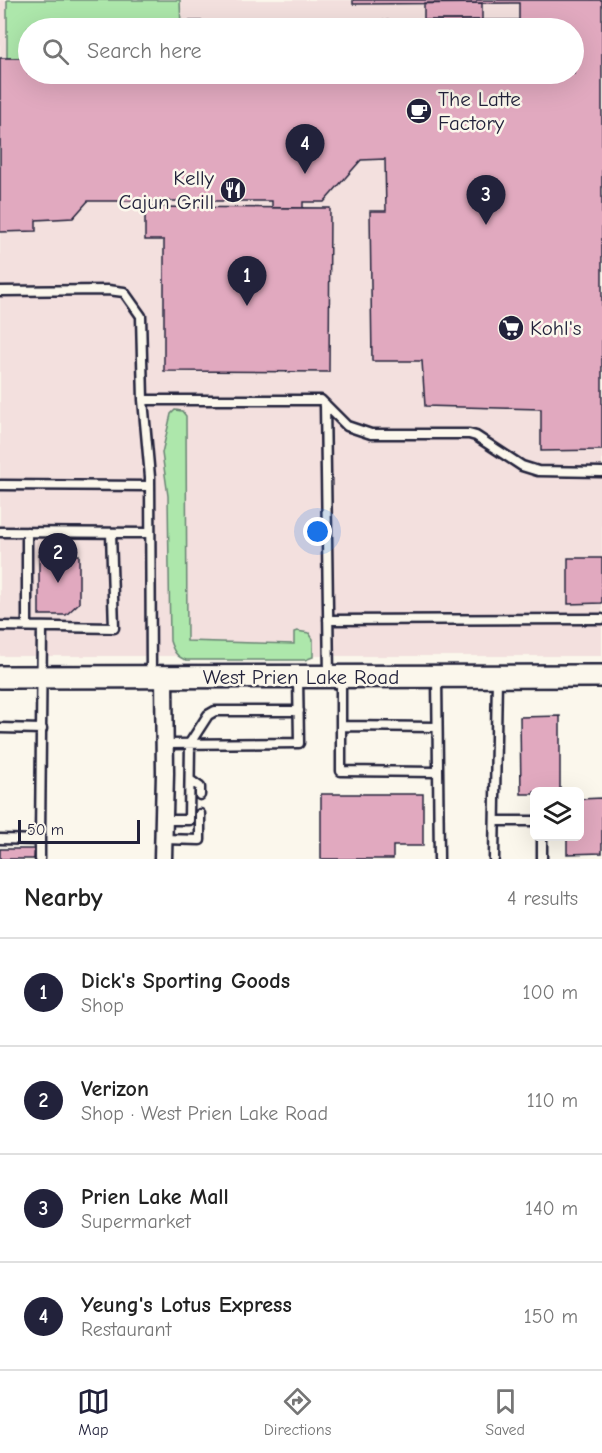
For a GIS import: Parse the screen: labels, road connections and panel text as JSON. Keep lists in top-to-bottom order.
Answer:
{
  "streets": {
    "street": ["West Prien Lake Road"]
  },
  "places": {
    "cafe": ["The Latte Factory"],
    "restaurant": ["Kelly Cajun Grill"],
    "supermarket": ["Kohl's"]
  },
  "scale_bar": "50 m",
  "page": {
    "search": "Search here",
    "pins": [
      "4",
      "3",
      "1",
      "2"
    ],
    "scale": "50 m",
    "heading": ["Nearby", "4 results"],
    "list": [
      {
        "mark": "1",
        "name": "Dick's Sporting Goods",
        "note": "Shop",
        "value": "100 m"
      },
      {
        "mark": "2",
        "name": "Verizon",
        "note": "Shop · West Prien Lake Road",
        "value": "110 m"
      },
      {
        "mark": "3",
        "name": "Prien Lake Mall",
        "note": "Supermarket",
        "value": "140 m"
      },
      {
        "mark": "4",
        "name": "Yeung's Lotus Express",
        "note": "Restaurant",
        "value": "150 m"
      }
    ],
    "nav": ["Map", "Directions", "Saved"]
  }
}
